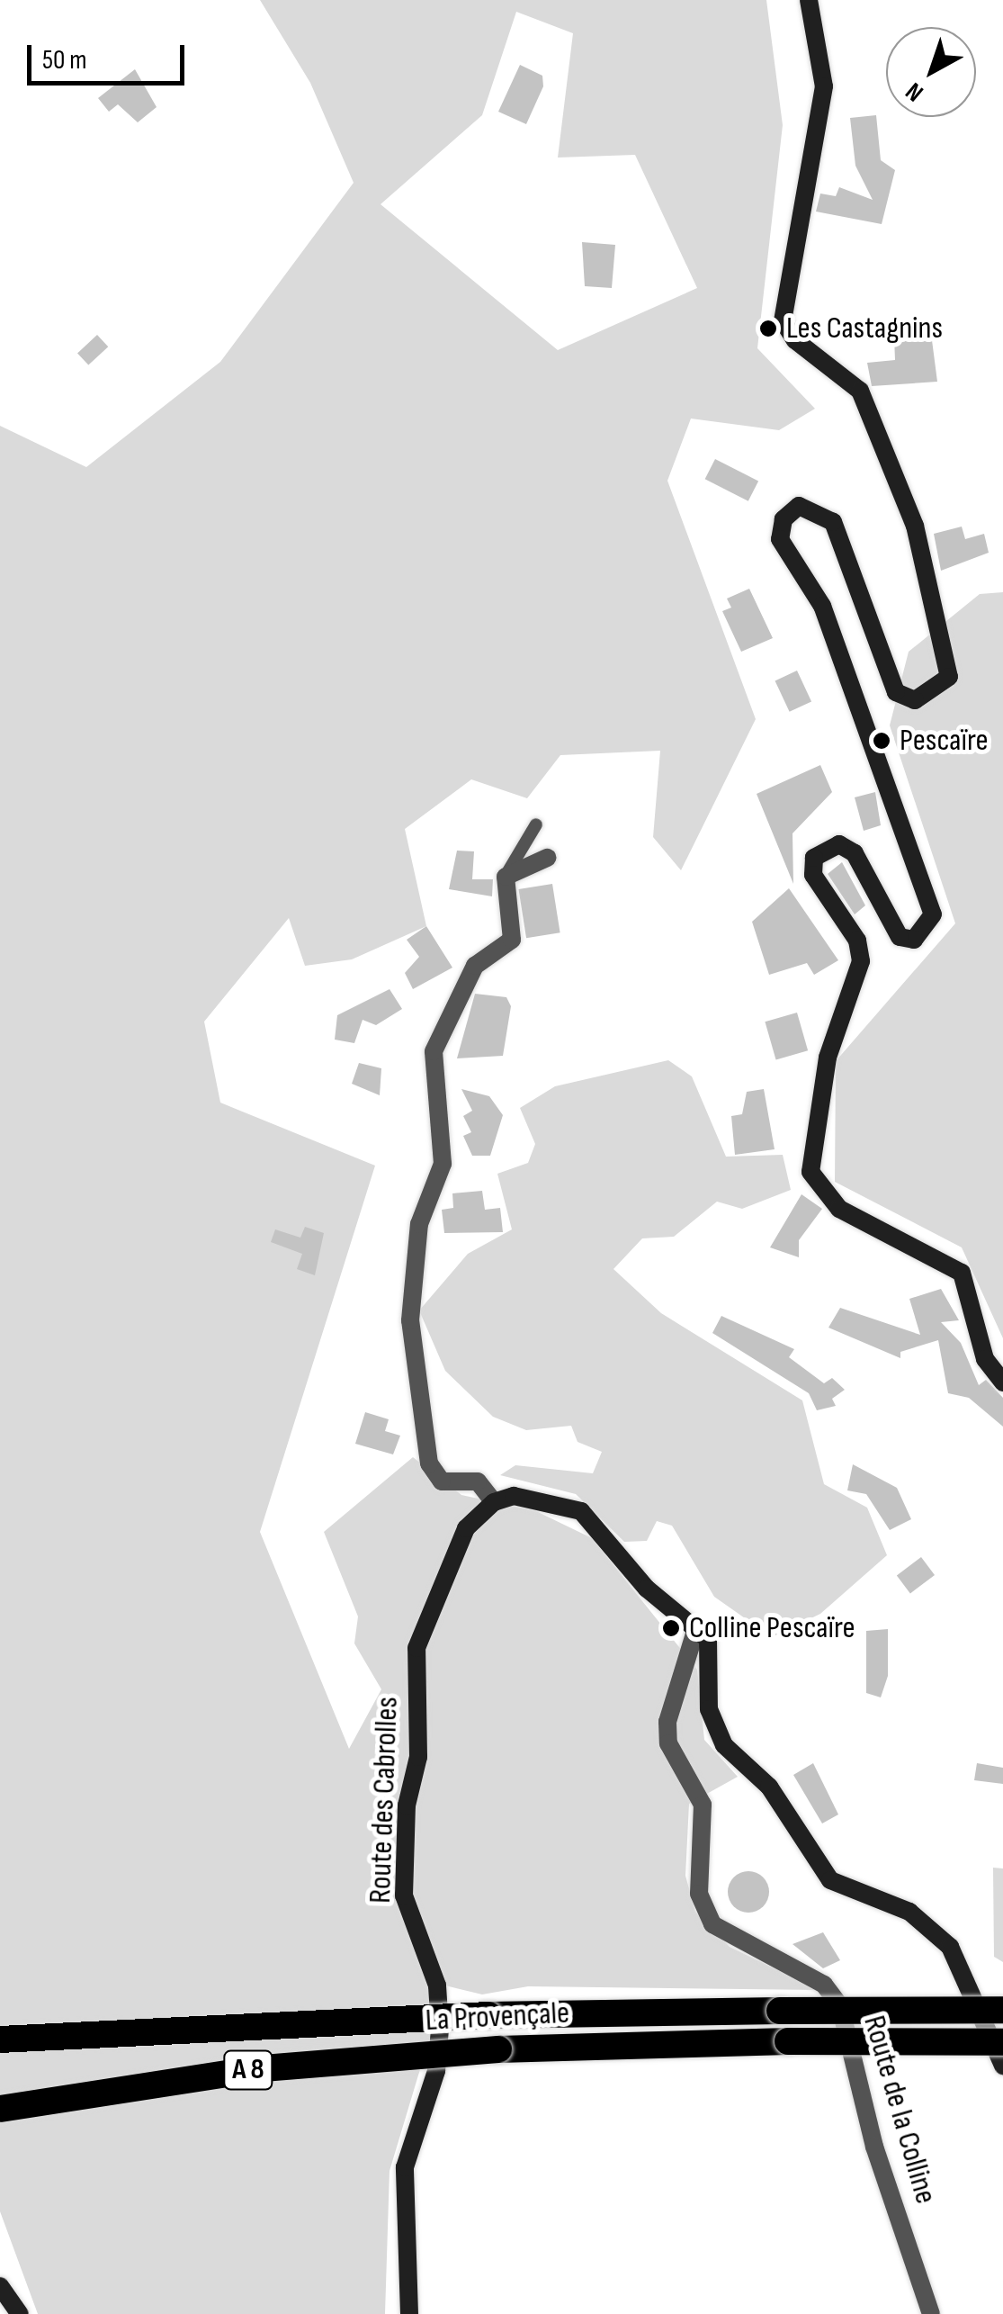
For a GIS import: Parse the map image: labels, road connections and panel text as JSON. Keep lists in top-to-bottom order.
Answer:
{
  "streets": {
    "highway": ["La Provençale", "A 8"],
    "street": ["Route des Cabrolles", "Route de la Colline"]
  },
  "places": ["Les Castagnins", "Pescaïre", "Colline Pescaïre"],
  "scale_bar": "50 m",
  "north": "bottom left"
}
